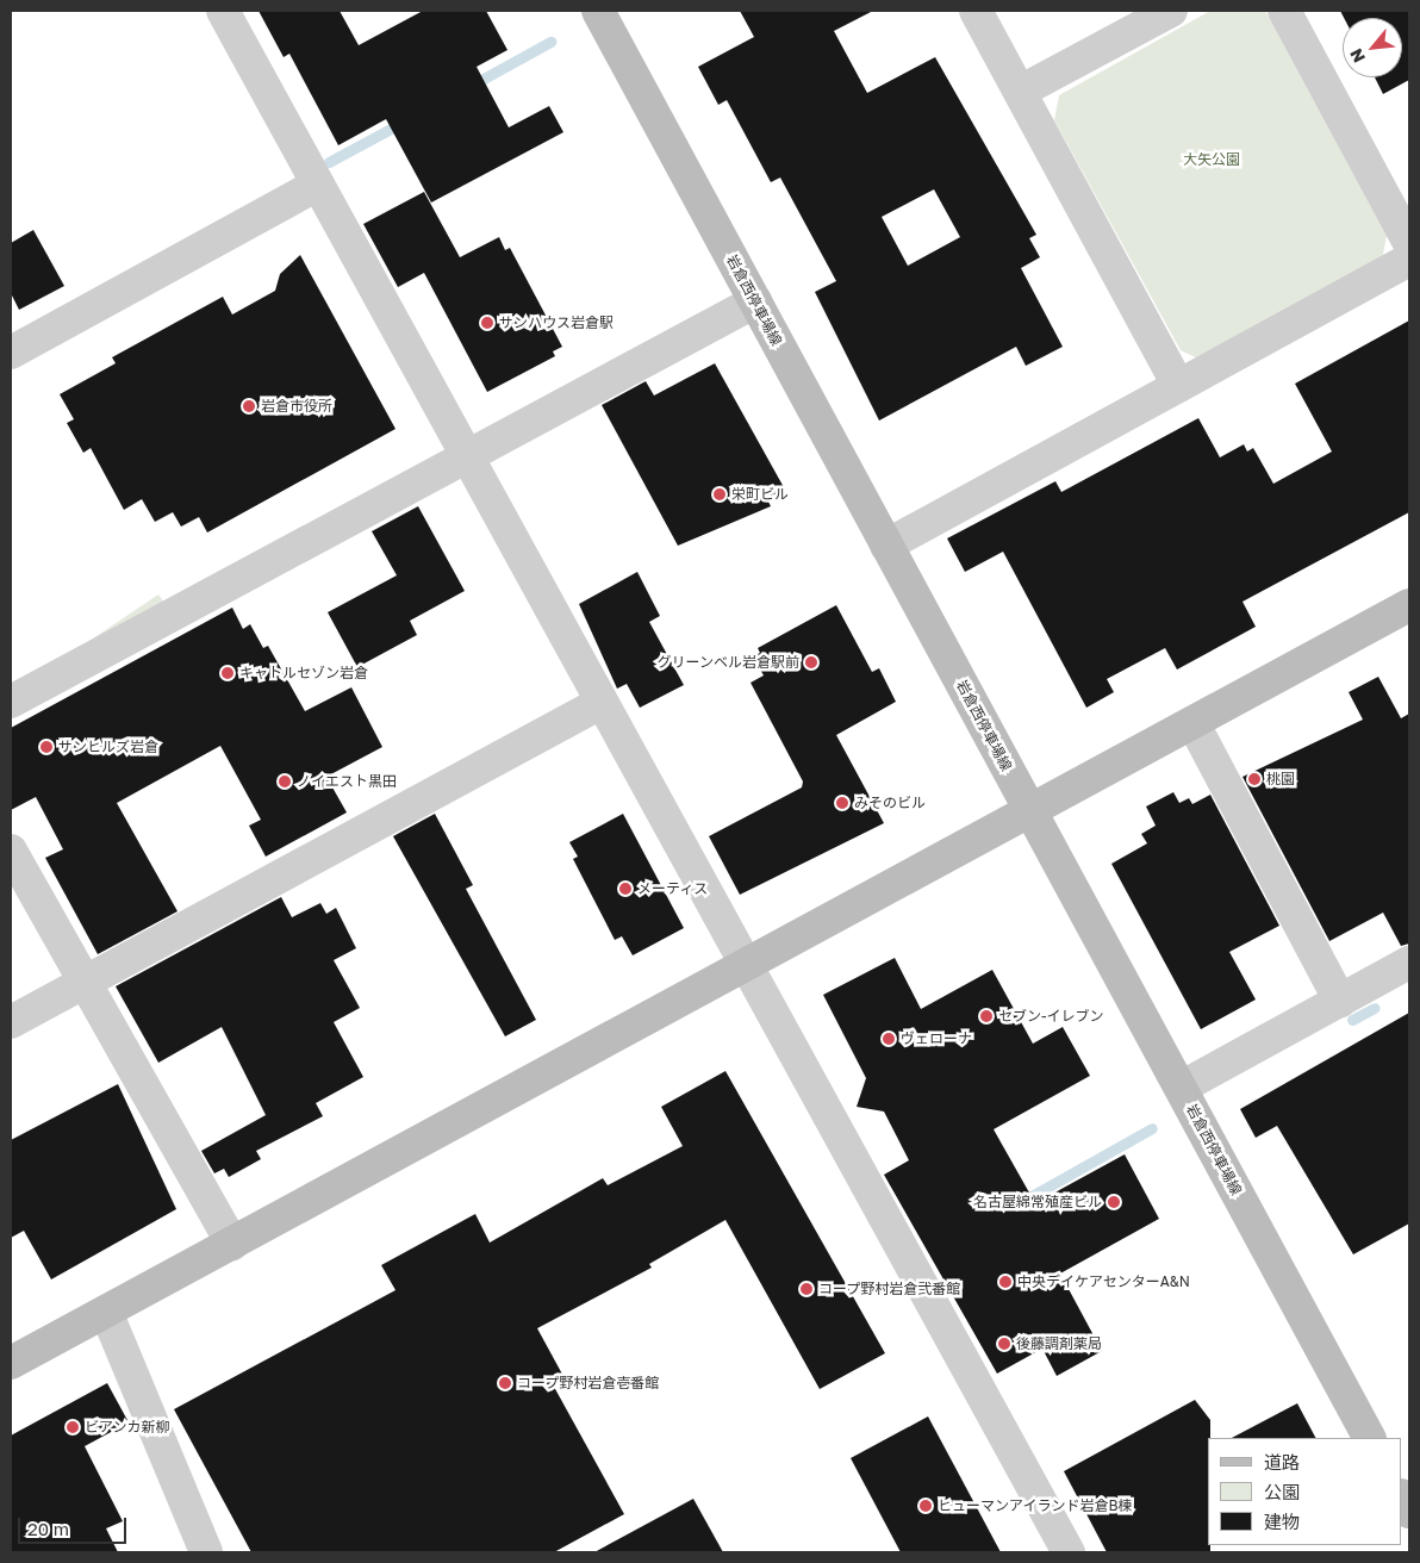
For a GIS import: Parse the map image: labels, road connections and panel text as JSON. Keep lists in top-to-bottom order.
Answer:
{
  "streets": {
    "main road": ["岩倉西停車場線"]
  },
  "parks": ["大矢公園"],
  "places": [
    "サンハウス岩倉駅",
    "岩倉市役所",
    "栄町ビル",
    "グリーンベル岩倉駅前",
    "キャトルセゾン岩倉",
    "サンヒルズ岩倉",
    "桃園",
    "ノイエスト黒田",
    "みそのビル",
    "メーティス",
    "セブン-イレブン",
    "ヴェローナ",
    "名古屋綿常殖産ビル",
    "中央デイケアセンターA&N",
    "コープ野村岩倉弐番館",
    "後藤調剤薬局",
    "コープ野村岩倉壱番館",
    "ビアンカ新柳",
    "ヒューマンアイランド岩倉B棟"
  ],
  "legend": ["道路", "公園", "建物"],
  "scale_bar": "20 m",
  "north": "bottom left"
}
